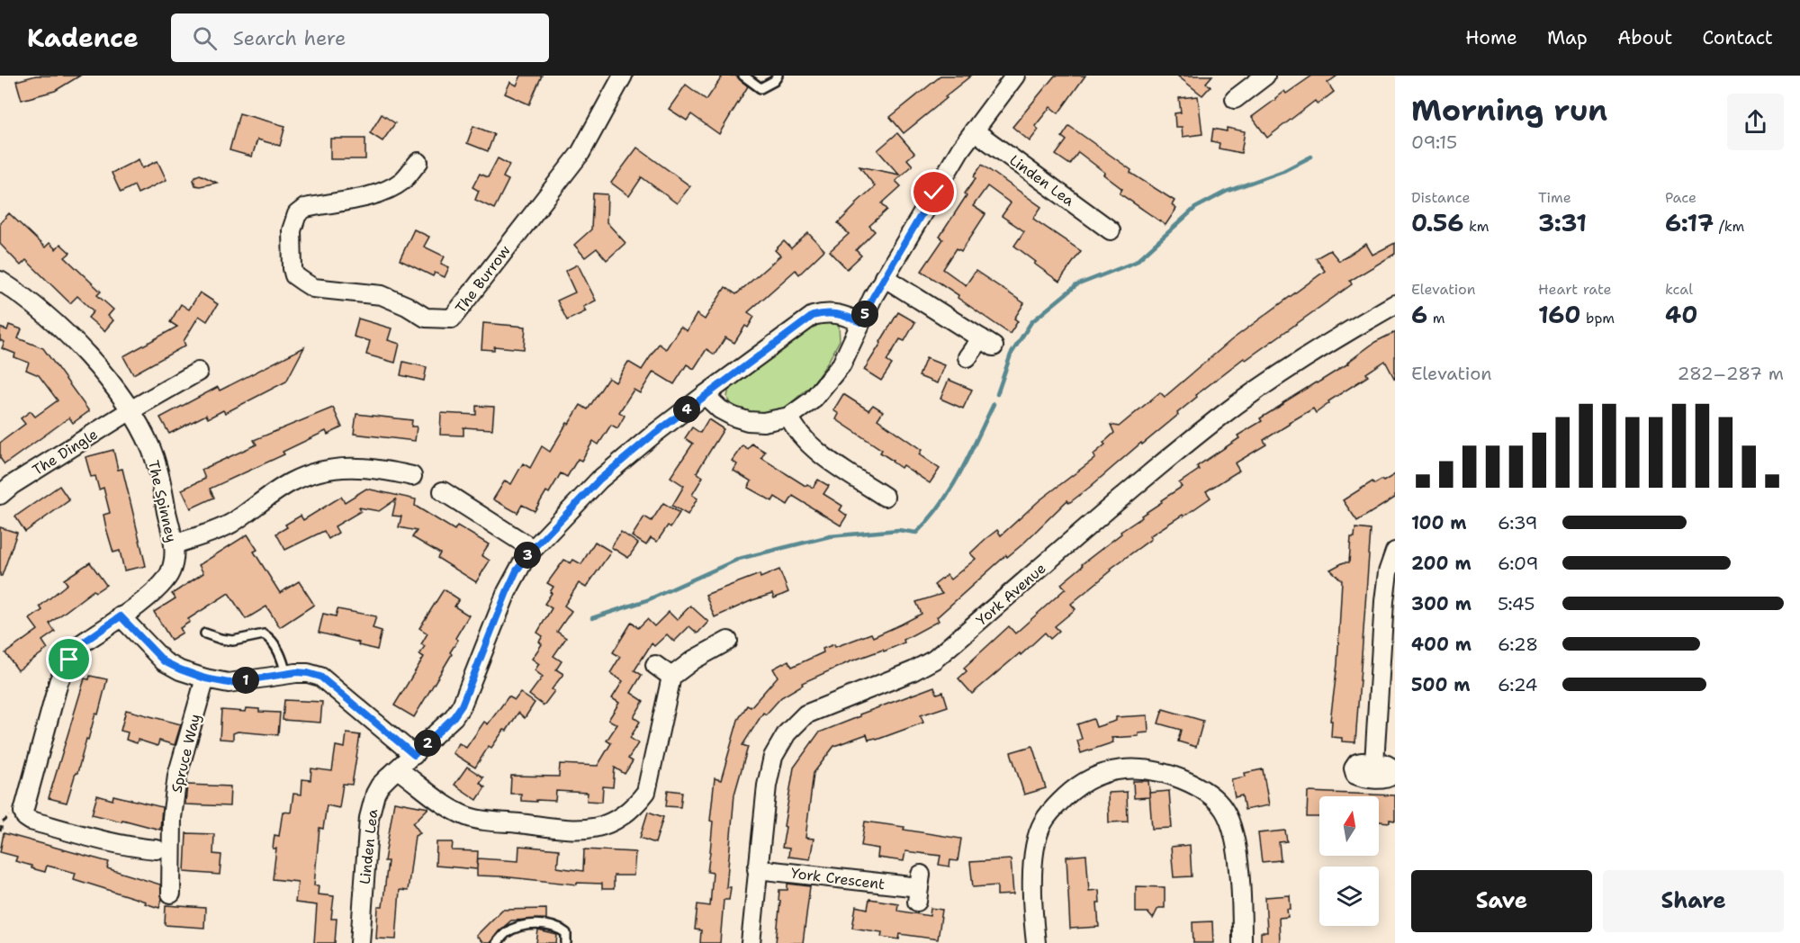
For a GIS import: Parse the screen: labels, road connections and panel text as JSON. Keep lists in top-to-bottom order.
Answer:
{
  "streets": {
    "street": [
      "Linden Lea",
      "The Burrow",
      "The Dingle",
      "The Spinney",
      "York Avenue",
      "Spruce Way",
      "York Crescent"
    ]
  },
  "crossings": [
    ["The Dingle", "The Spinney"],
    ["York Avenue", "York Crescent"]
  ],
  "north": "top",
  "page": {
    "header": "Kadence",
    "search": "Search here",
    "nav": [
      "Home",
      "Map",
      "About",
      "Contact"
    ],
    "heading": ["Morning run", "09:15"],
    "stats": [
      ["Distance", "0.56 km"],
      ["Time", "3:31"],
      ["Pace", "6:17 /km"],
      ["Elevation", "6 m"],
      ["Heart rate", "160 bpm"],
      ["kcal", "40"]
    ],
    "pins": [
      "5",
      "4",
      "3",
      "1",
      "2"
    ],
    "chart": ["Elevation", "282–287 m"],
    "list": [
      {
        "name": "100 m",
        "note": "6:39"
      },
      {
        "name": "200 m",
        "note": "6:09"
      },
      {
        "name": "300 m",
        "note": "5:45"
      },
      {
        "name": "400 m",
        "note": "6:28"
      },
      {
        "name": "500 m",
        "note": "6:24"
      }
    ],
    "buttons": ["Save", "Share"]
  }
}
